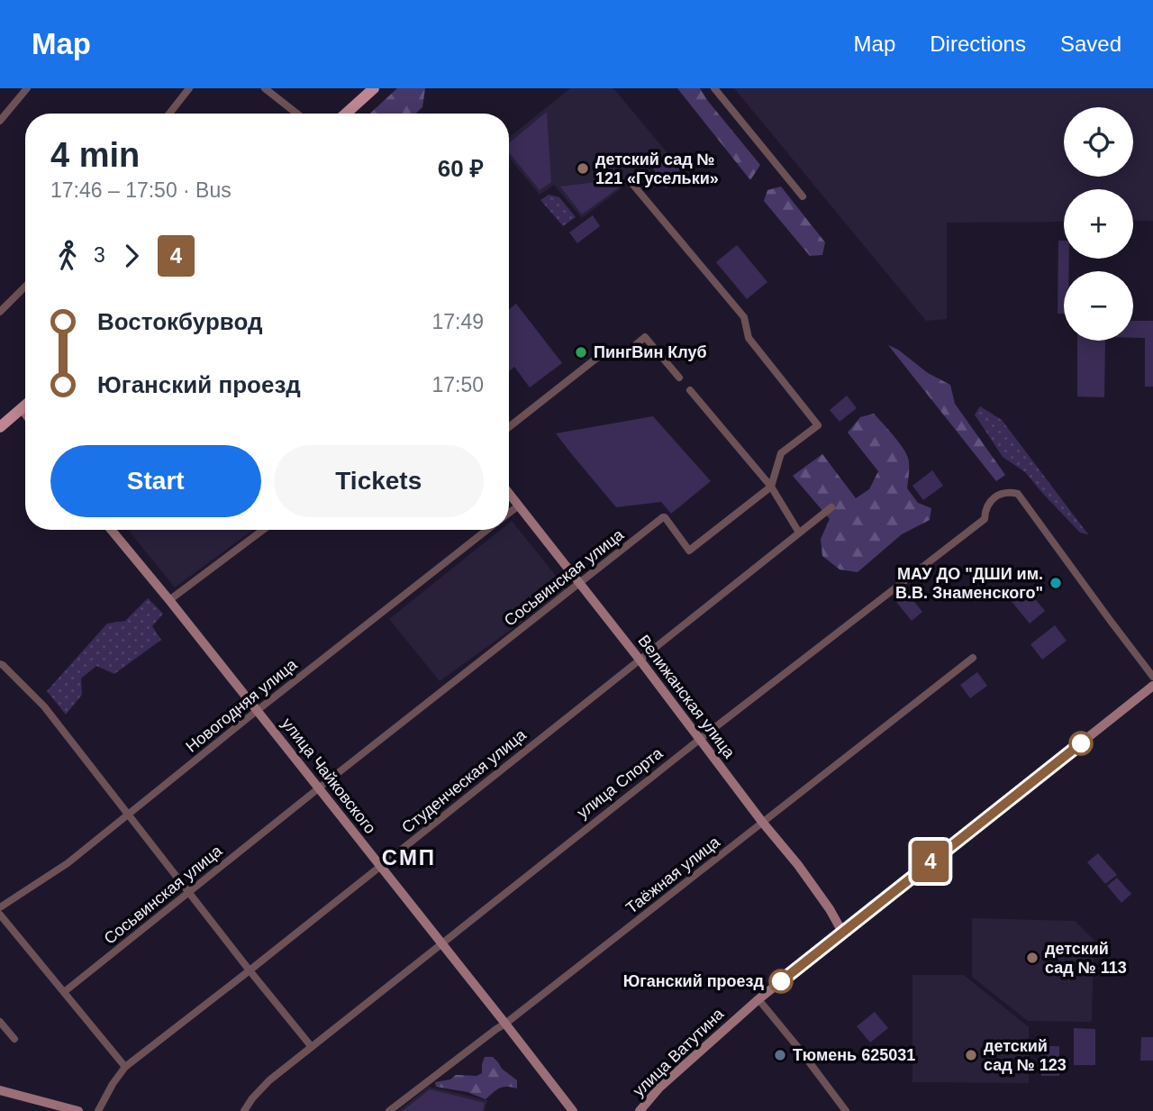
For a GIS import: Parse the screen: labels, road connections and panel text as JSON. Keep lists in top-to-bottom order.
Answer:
{
  "streets": {
    "street": [
      "Сосьвинская улица",
      "Велижанская улица",
      "Новогодняя улица",
      "улица Чайковского",
      "Студенческая улица",
      "улица Спорта",
      "Таёжная улица",
      "улица Ватутина"
    ]
  },
  "crossings": [
    ["Сосьвинская улица", "Велижанская улица"],
    ["Сосьвинская улица", "улица Чайковского"],
    ["Велижанская улица", "Студенческая улица"],
    ["Велижанская улица", "улица Спорта"],
    ["Велижанская улица", "Таёжная улица"],
    ["Велижанская улица", "улица Ватутина"],
    ["Новогодняя улица", "улица Чайковского"],
    ["улица Чайковского", "Студенческая улица"],
    ["улица Чайковского", "улица Спорта"],
    ["улица Чайковского", "Таёжная улица"]
  ],
  "districts": ["СМП"],
  "places": [
    "детский сад № 121 «Гусельки»",
    "ПингВин Клуб",
    "МАУ ДО \"ДШИ им. В.В. Знаменского\"",
    "детский сад № 113",
    "Юганский проезд",
    "Тюмень 625031",
    "детский сад № 123"
  ],
  "lines": ["bus line 4"],
  "page": {
    "header": "Map",
    "nav": ["Map", "Directions", "Saved"],
    "on_map": "4",
    "map_buttons": ["+", "−"],
    "heading": ["4 min", "17:46 – 17:50 · Bus", "60 ₽"],
    "legs": ["3", "4"],
    "list": [
      {
        "name": "Востокбурвод",
        "value": "17:49"
      },
      {
        "name": "Юганский проезд",
        "value": "17:50"
      }
    ],
    "buttons": ["Start", "Tickets"]
  }
}
